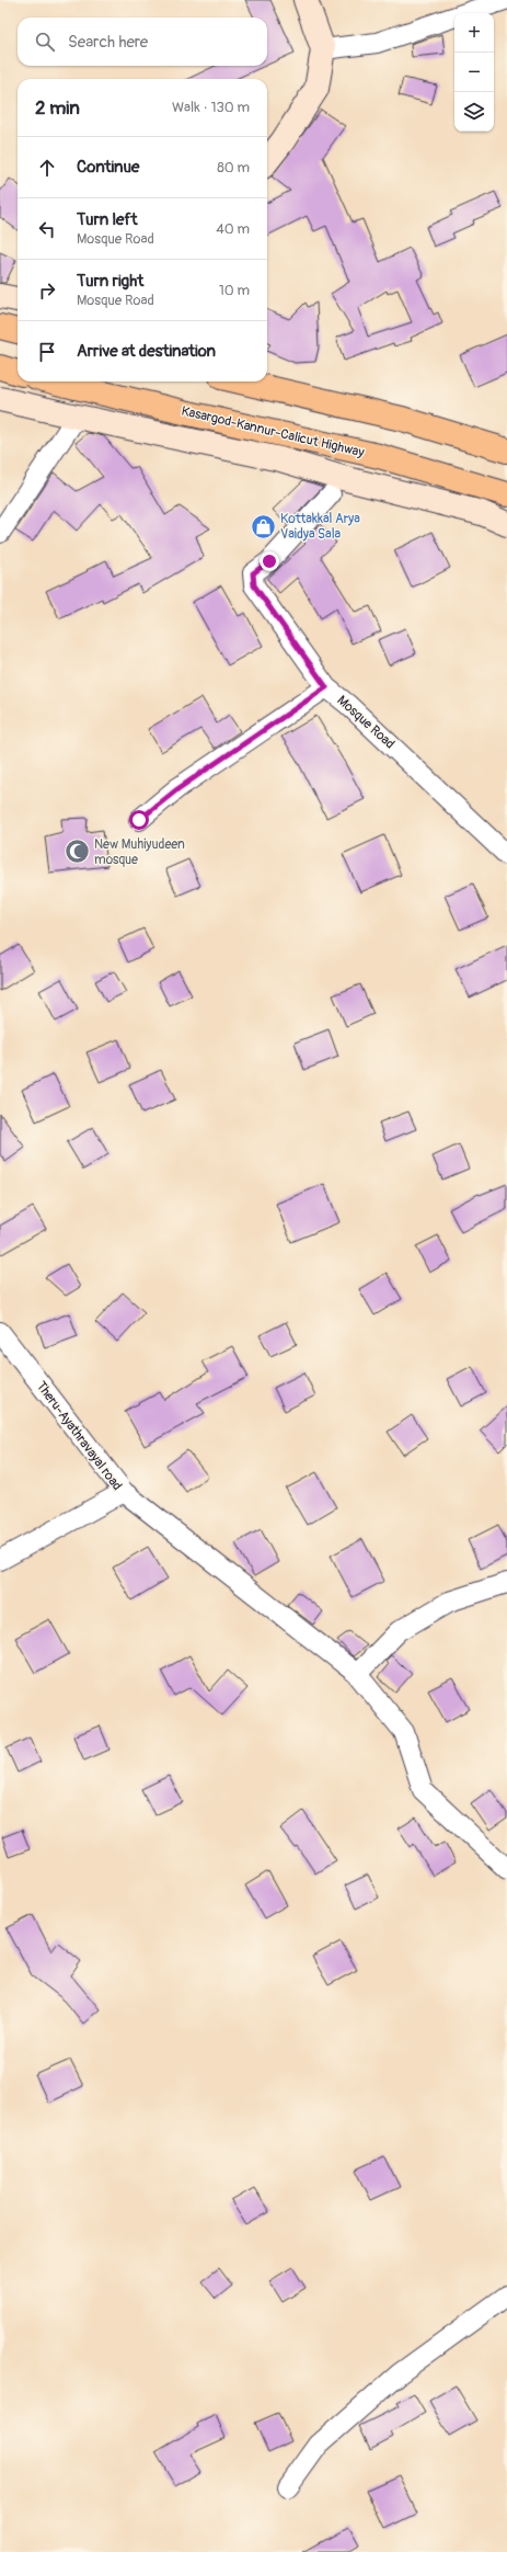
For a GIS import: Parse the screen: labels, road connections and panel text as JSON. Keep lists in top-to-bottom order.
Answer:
{
  "streets": {
    "highway": ["Kasargod-Kannur-Calicut Highway"],
    "street": ["Mosque Road", "Theru-Ayathravayal road"]
  },
  "places": {
    "shop": ["Kottakkal Arya Vaidya Sala"],
    "mosque": ["New Muhiyudeen mosque"]
  },
  "page": {
    "map_buttons": ["+", "−"],
    "search": "Search here",
    "heading": ["2 min", "Walk · 130 m"],
    "list": [
      ["Continue", "80 m"],
      ["Turn left", "Mosque Road", "40 m"],
      ["Turn right", "Mosque Road", "10 m"],
      "Arrive at destination"
    ]
  }
}
